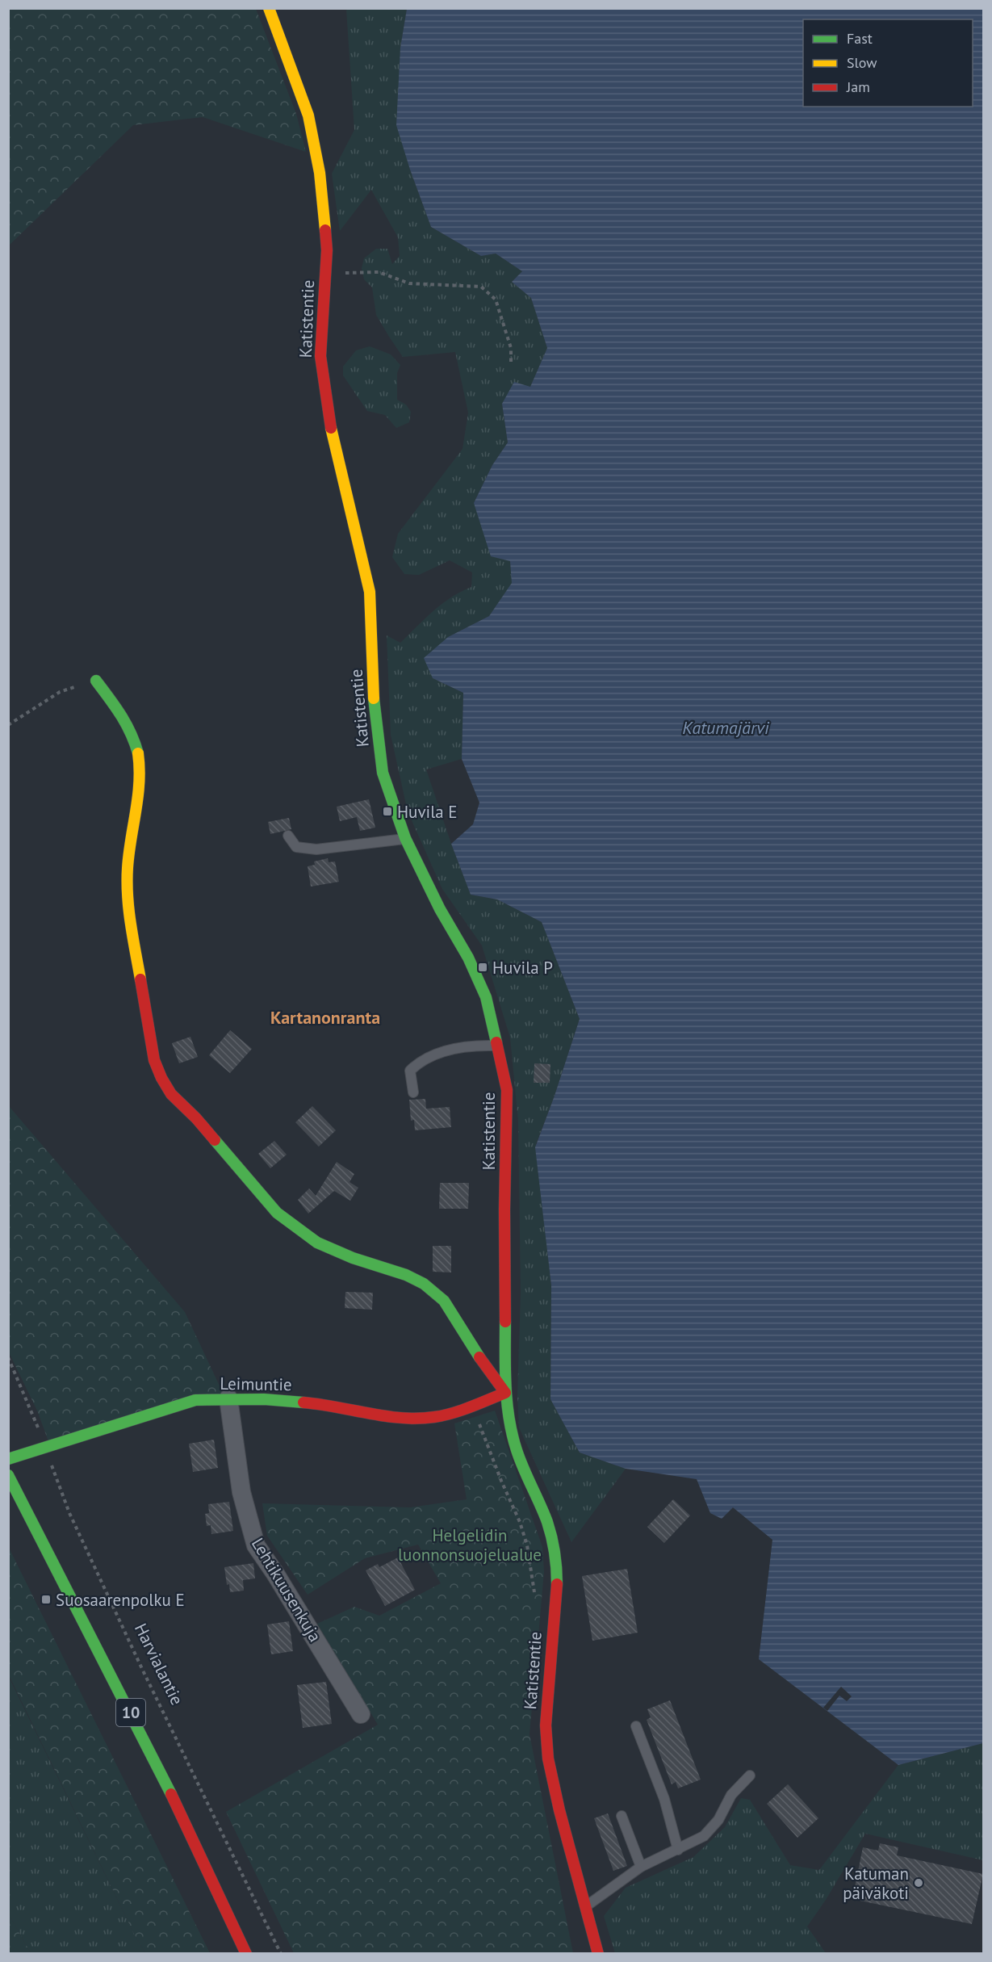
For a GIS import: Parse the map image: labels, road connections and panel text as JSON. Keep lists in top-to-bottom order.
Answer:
{
  "streets": {
    "main road": ["Katistentie", "Leimuntie", "10"],
    "street": ["Lehtikuusenkuja"],
    "path": ["Harvialantie"]
  },
  "crossings": [
    ["Katistentie", "Leimuntie"],
    ["Leimuntie", "Lehtikuusenkuja"],
    ["Leimuntie", "Harvialantie"]
  ],
  "districts": ["Kartanonranta"],
  "water": ["Katumajärvi"],
  "parks": ["Helgelidin luonnonsuojelualue"],
  "places": {
    "transit": ["Huvila E", "Huvila P", "Suosaarenpolku E"],
    "other": ["Katuman päiväkoti"]
  },
  "legend": ["Fast", "Slow", "Jam"]
}
